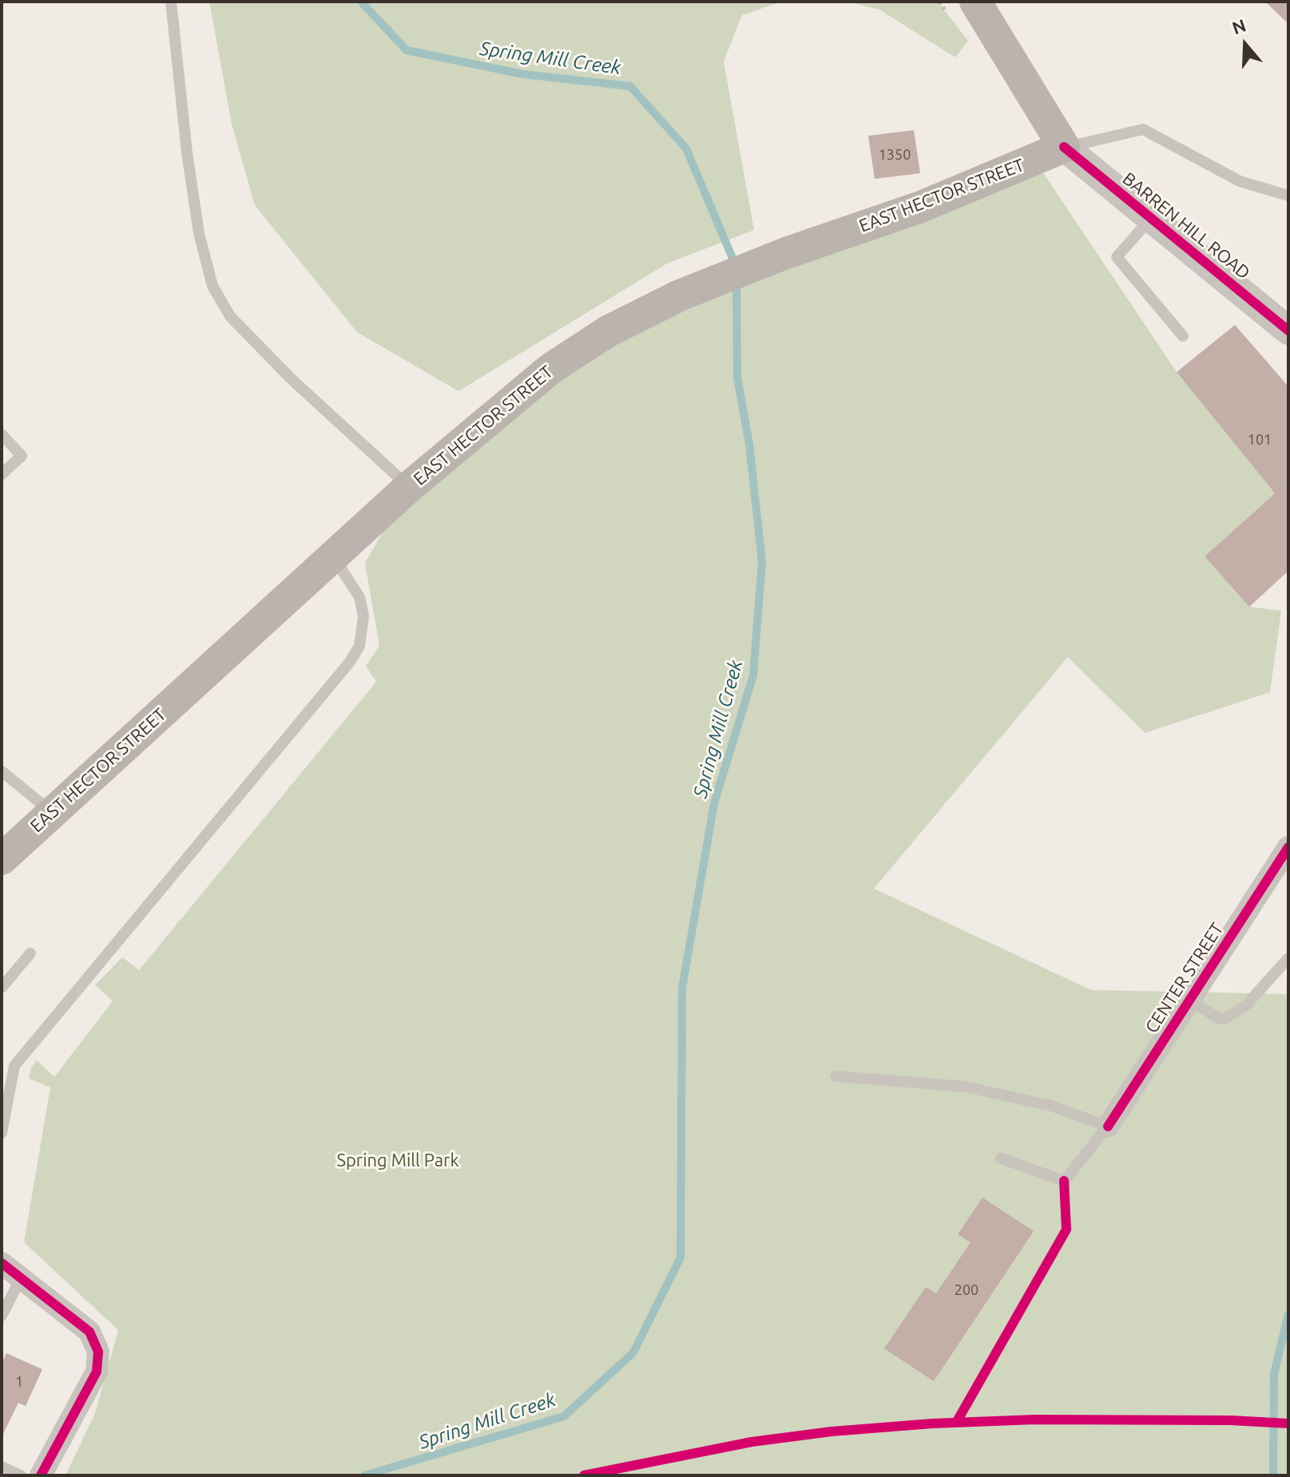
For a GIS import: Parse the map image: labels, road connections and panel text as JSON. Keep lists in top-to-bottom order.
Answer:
{
  "streets": {
    "main road": ["EAST HECTOR STREET"],
    "street": ["BARREN HILL ROAD", "CENTER STREET"]
  },
  "crossings": [
    ["EAST HECTOR STREET", "BARREN HILL ROAD"]
  ],
  "water": ["Spring Mill Creek"],
  "parks": ["Spring Mill Park"],
  "house_numbers": [
    "1350",
    "101",
    "200",
    "1"
  ],
  "north": "top"
}
